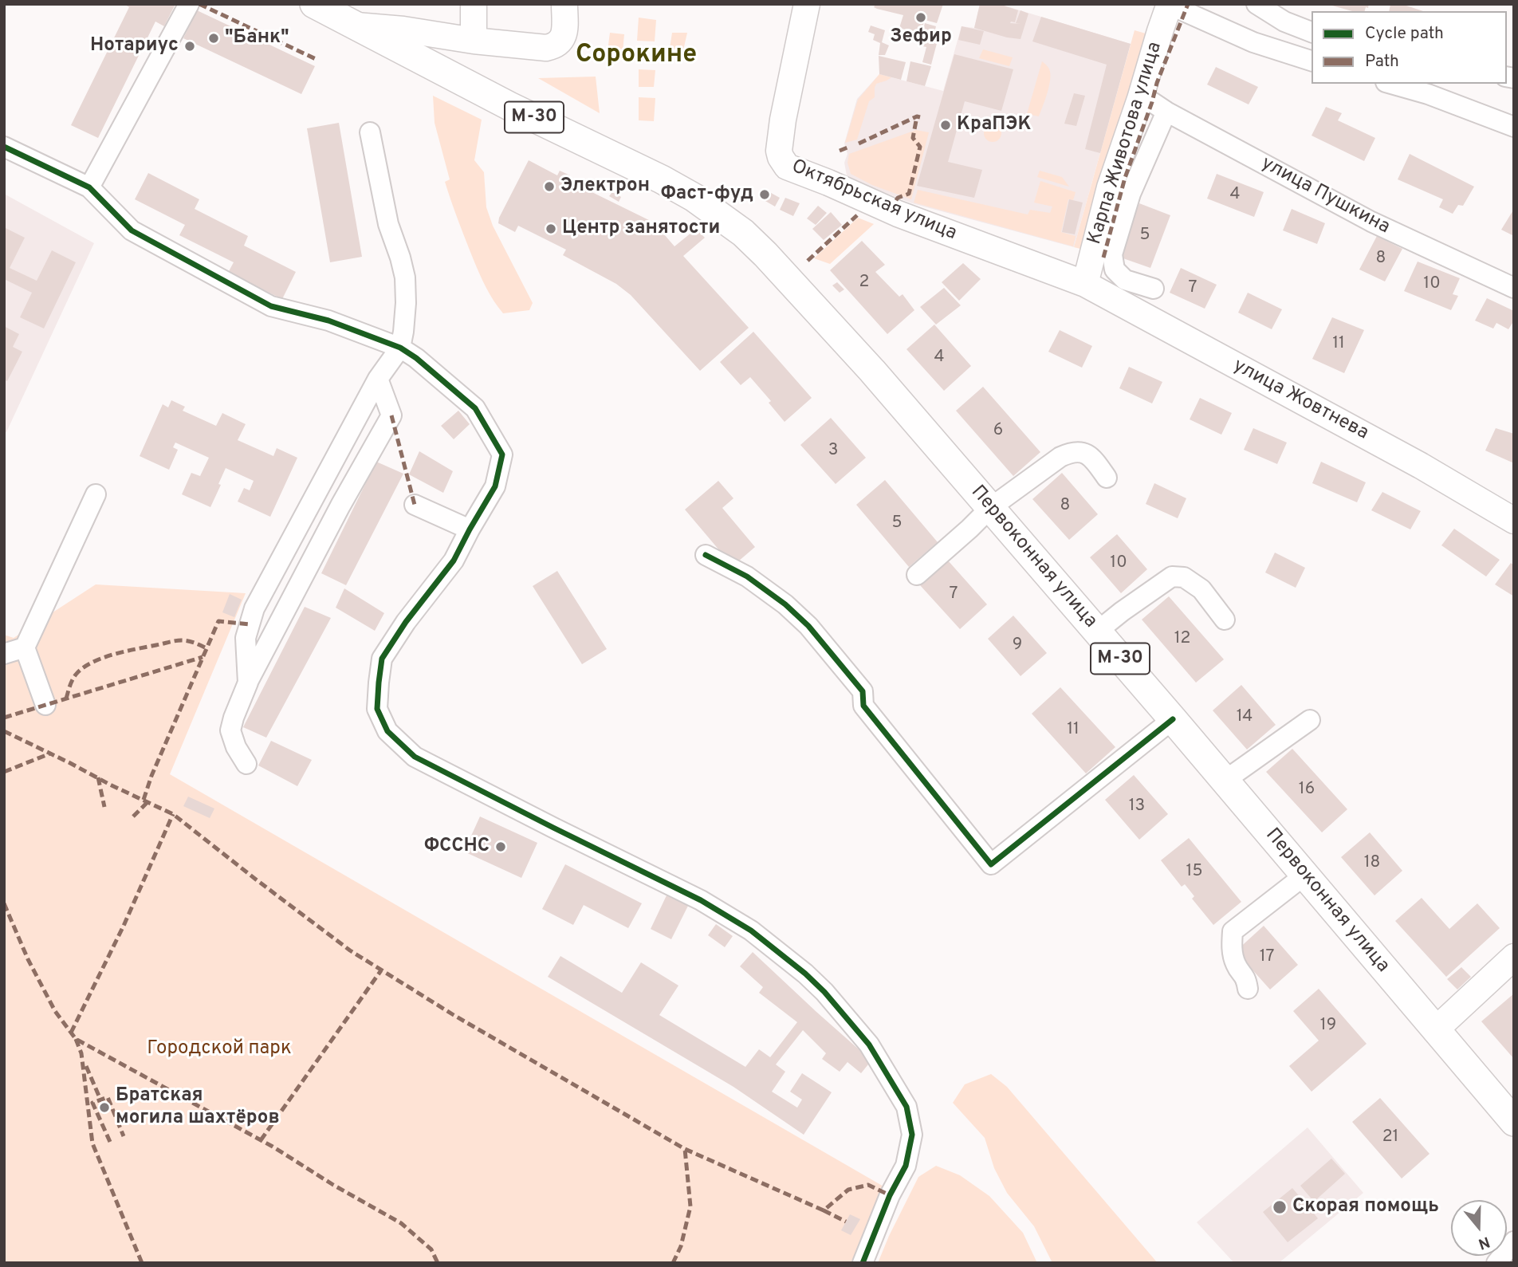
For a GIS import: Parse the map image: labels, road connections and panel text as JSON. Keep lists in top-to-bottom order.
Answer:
{
  "streets": {
    "highway": ["М-30", "Первоконная улица"],
    "main road": ["Карпа Животова улица", "Октябрьская улица", "улица Жовтнева"],
    "street": ["улица Пушкина"]
  },
  "crossings": [
    ["М-30", "Первоконная улица"],
    ["Карпа Животова улица", "улица Пушкина"],
    ["Карпа Животова улица", "Октябрьская улица"],
    ["Карпа Животова улица", "улица Жовтнева"],
    ["Октябрьская улица", "улица Жовтнева"]
  ],
  "districts": ["Сорокине"],
  "parks": ["Городской парк"],
  "places": [
    "Зефир",
    "\"Банк\"",
    "Нотариус",
    "КраПЭК",
    "Электрон",
    "Фаст-фуд",
    "Центр занятости",
    "ФССНС",
    "Братская могила шахтёров",
    "Скорая помощь"
  ],
  "house_numbers": [
    "4",
    "5",
    "8",
    "2",
    "10",
    "7",
    "11",
    "4",
    "6",
    "3",
    "8",
    "5",
    "10",
    "7",
    "12",
    "9",
    "14",
    "11",
    "16",
    "13",
    "18",
    "15",
    "17",
    "19",
    "21"
  ],
  "legend": ["Cycle path", "Path"],
  "north": "bottom"
}
